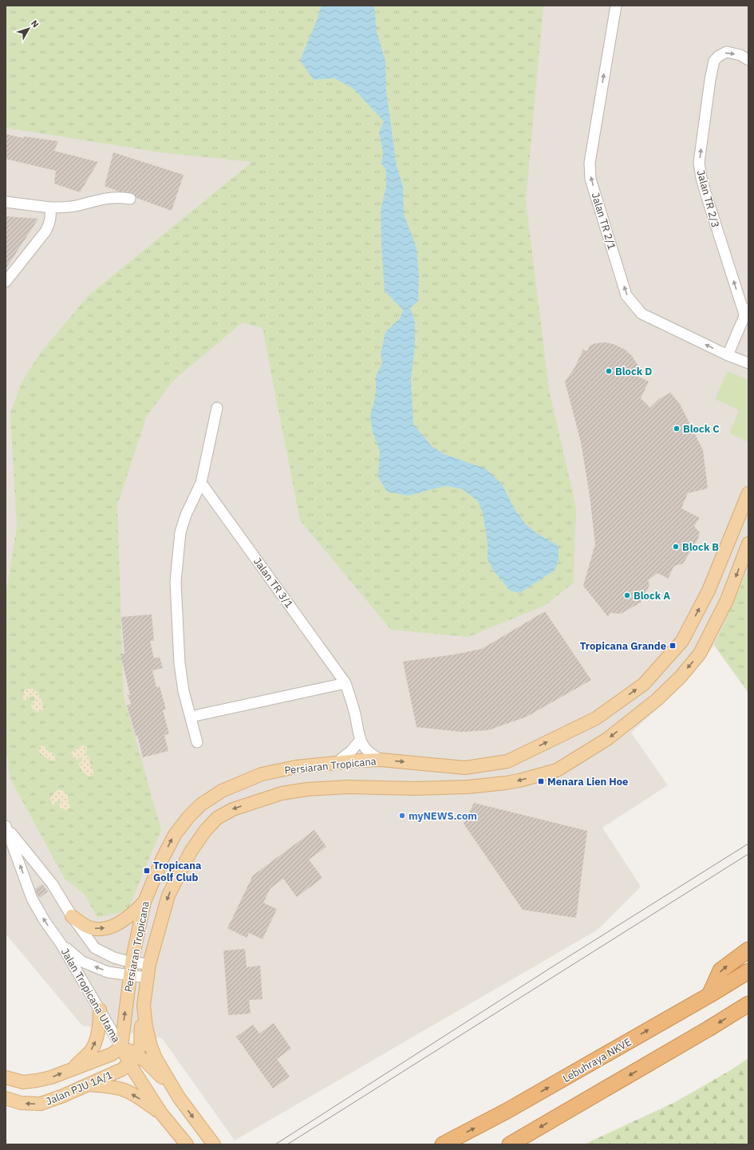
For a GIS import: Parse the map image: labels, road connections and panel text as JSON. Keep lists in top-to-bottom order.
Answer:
{
  "streets": {
    "highway": ["Lebuhraya NKVE"],
    "main road": ["Persiaran Tropicana", "Jalan PJU 1A/1"],
    "street": [
      "Jalan TR 2/3",
      "Jalan TR 2/1",
      "Jalan TR 3/1",
      "Jalan Tropicana Utama"
    ]
  },
  "crossings": [
    ["Persiaran Tropicana", "Jalan Tropicana Utama"],
    ["Persiaran Tropicana", "Jalan PJU 1A/1"],
    ["Jalan Tropicana Utama", "Jalan PJU 1A/1"]
  ],
  "one_way": ["Jalan TR 2/3", "Jalan TR 2/1"],
  "places": {
    "other": [
      "Block D",
      "Block C",
      "Block B",
      "Block A",
      "myNEWS.com"
    ],
    "transit": ["Tropicana Grande", "Menara Lien Hoe", "Tropicana Golf Club"]
  },
  "north": "top right"
}
